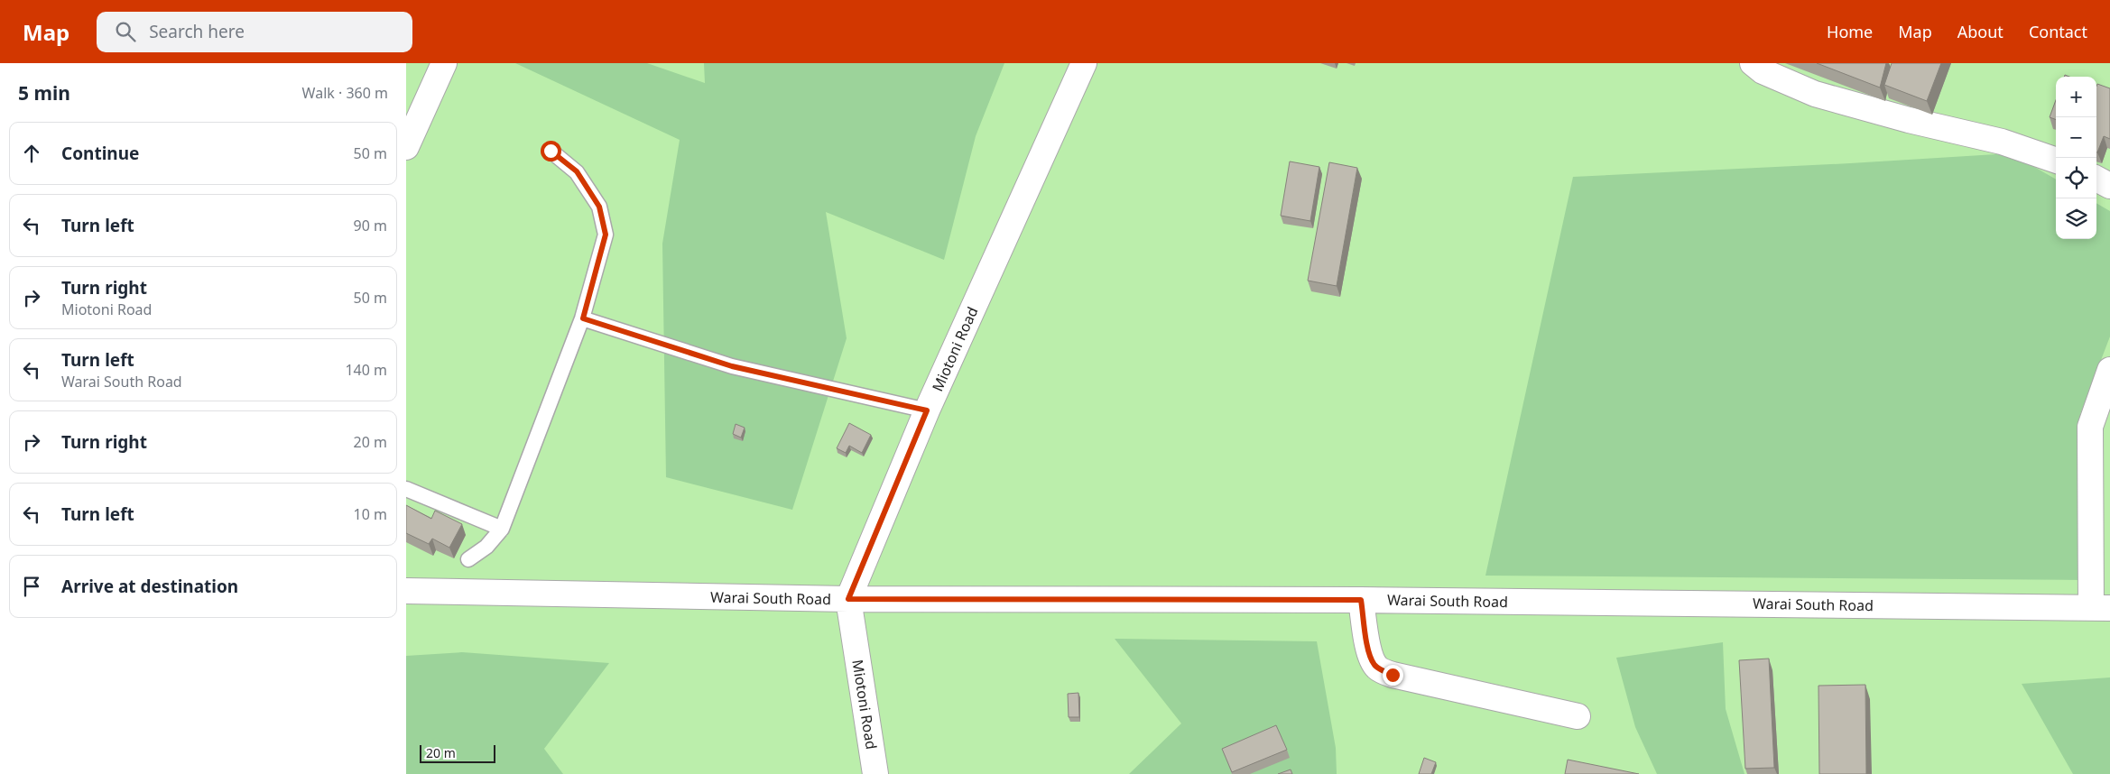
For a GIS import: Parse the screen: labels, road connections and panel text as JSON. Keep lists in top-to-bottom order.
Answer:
{
  "streets": {
    "street": ["Miotoni Road", "Warai South Road"]
  },
  "crossings": [
    ["Miotoni Road", "Warai South Road"]
  ],
  "scale_bar": "20 m",
  "page": {
    "header": "Map",
    "search": "Search here",
    "nav": [
      "Home",
      "Map",
      "About",
      "Contact"
    ],
    "heading": ["5 min", "Walk · 360 m"],
    "map_buttons": ["+", "−"],
    "list": [
      ["Continue", "50 m"],
      ["Turn left", "90 m"],
      ["Turn right", "Miotoni Road", "50 m"],
      ["Turn left", "Warai South Road", "140 m"],
      ["Turn right", "20 m"],
      ["Turn left", "10 m"],
      "Arrive at destination"
    ],
    "scale": "20 m"
  }
}
